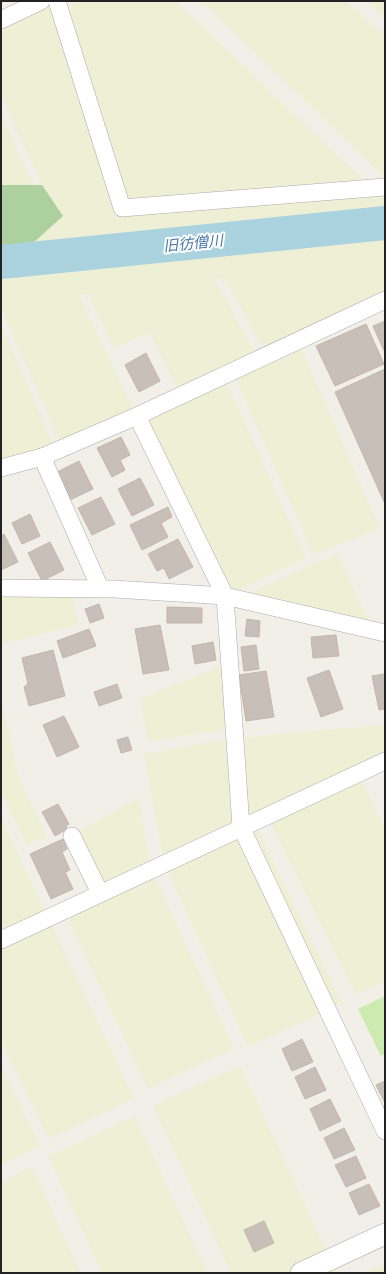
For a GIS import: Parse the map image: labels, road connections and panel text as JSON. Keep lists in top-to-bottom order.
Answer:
{
  "water": ["旧彷僧川"]
}
